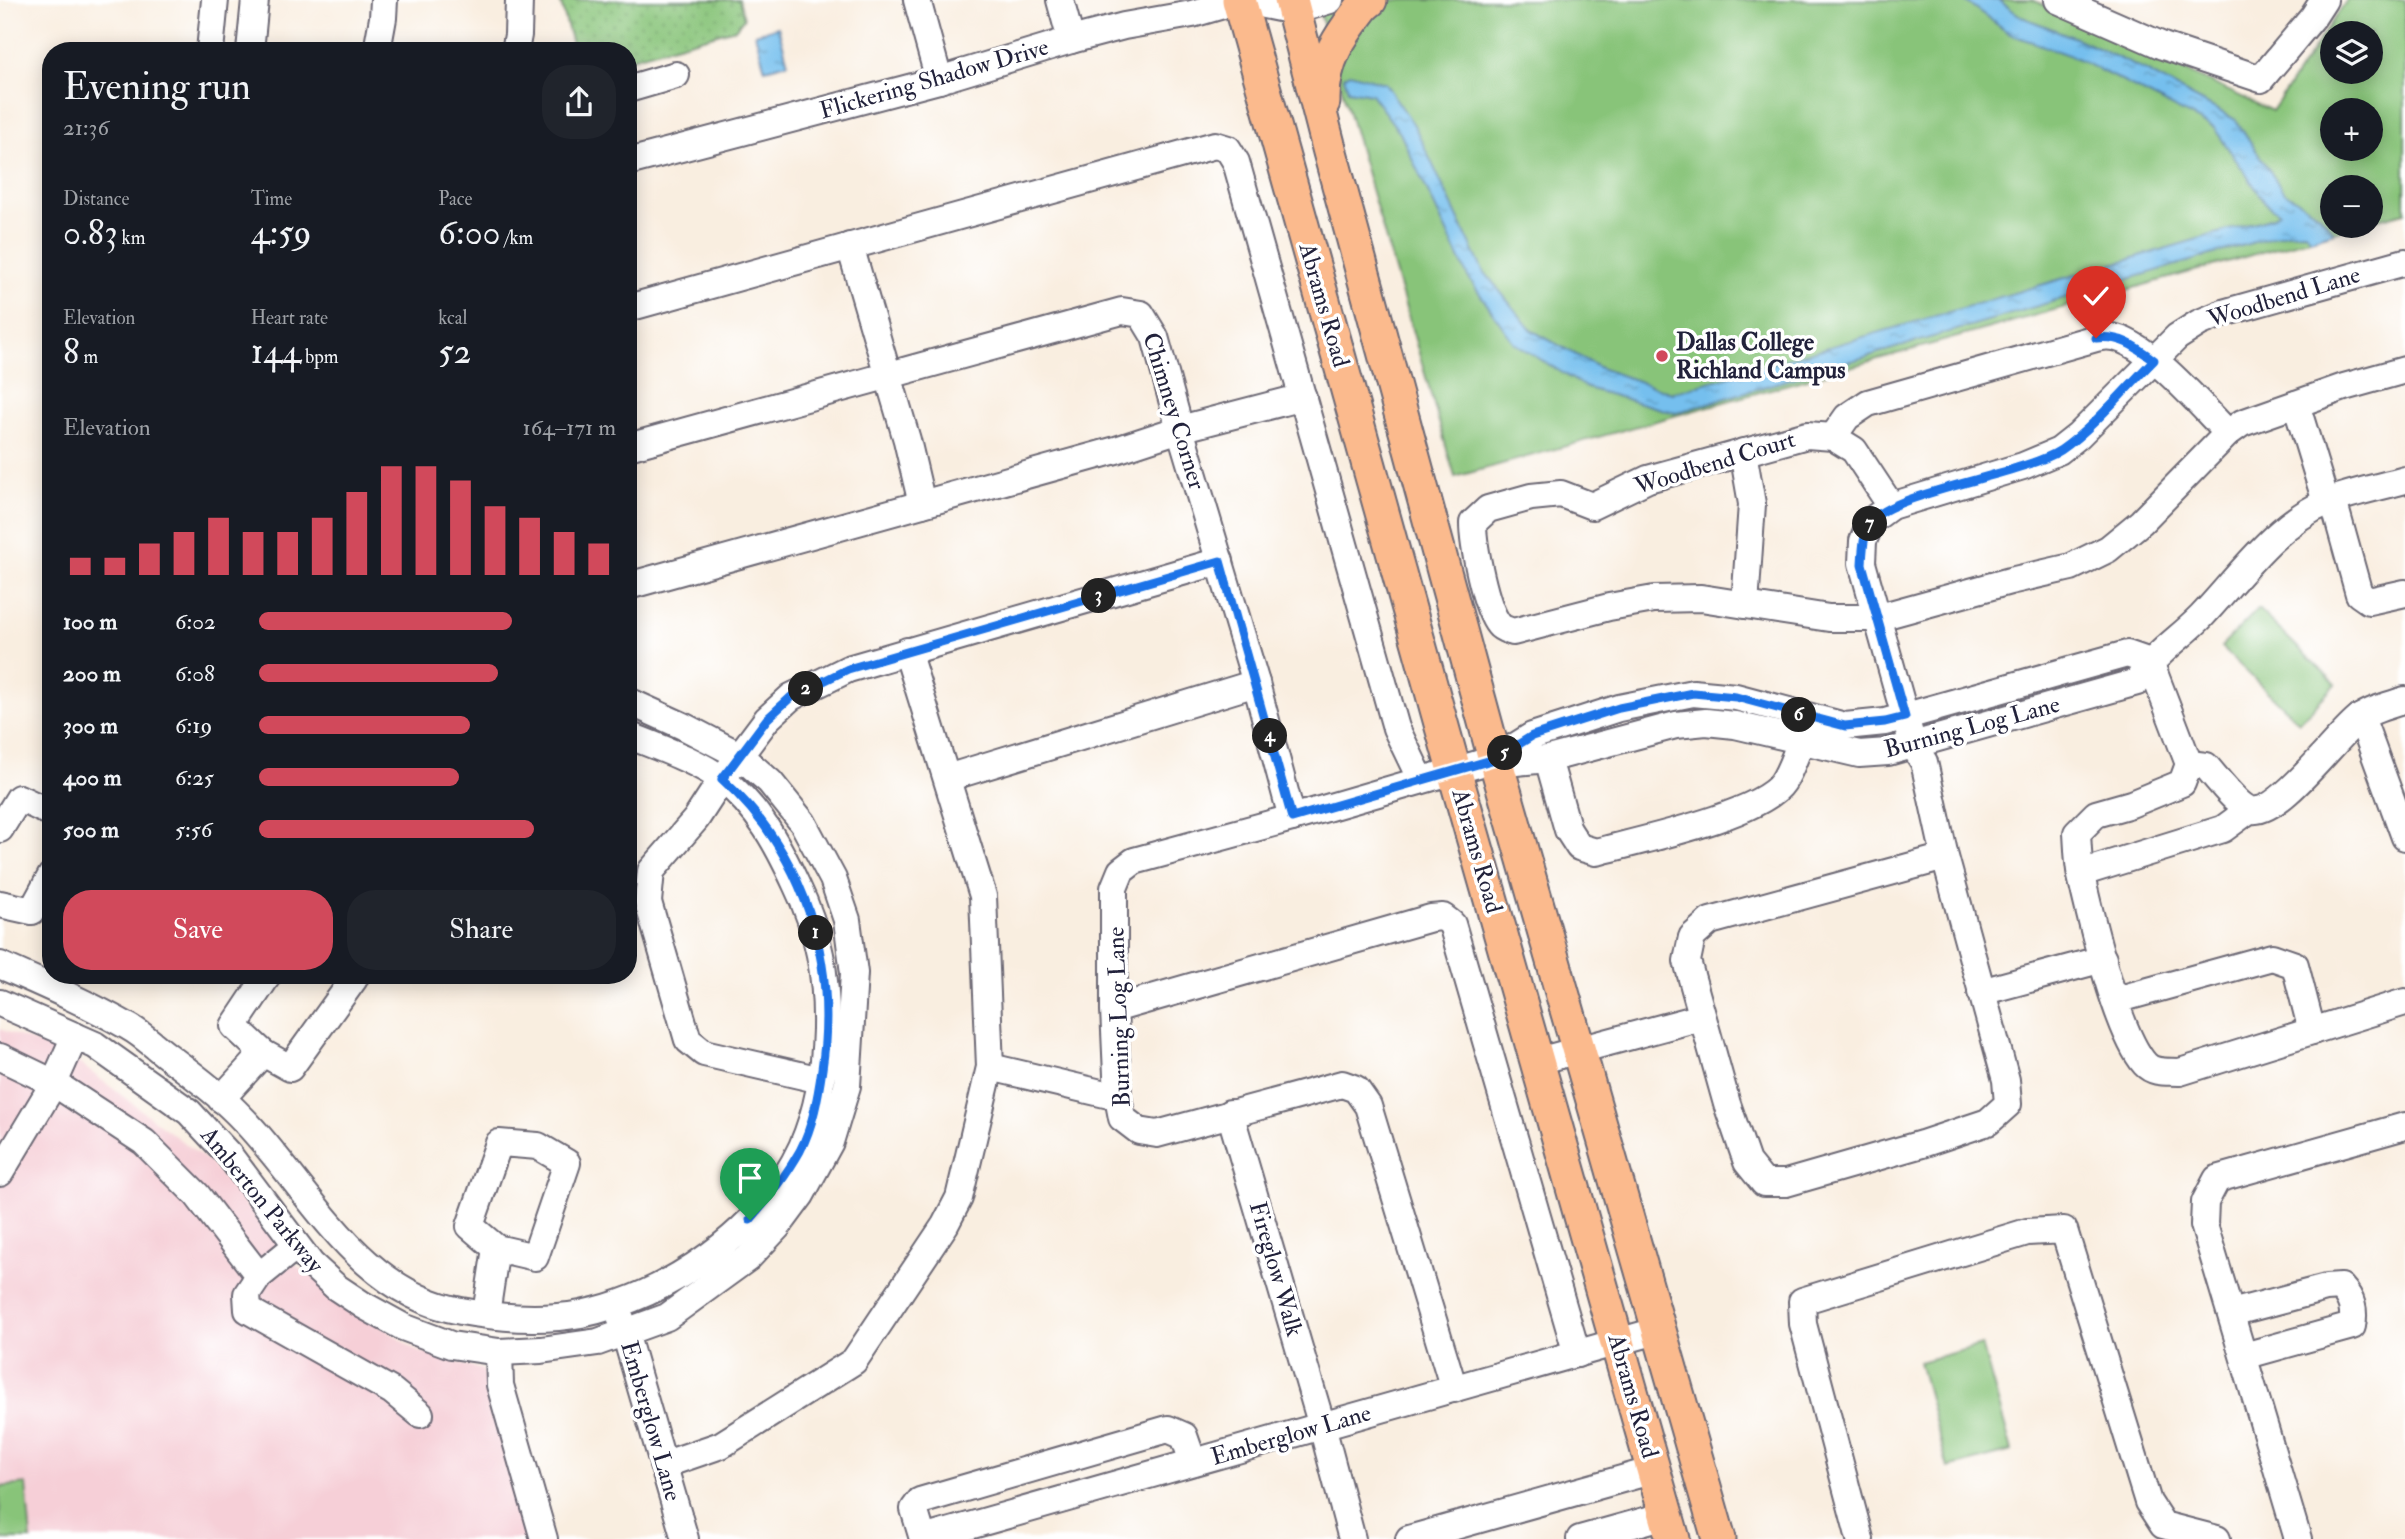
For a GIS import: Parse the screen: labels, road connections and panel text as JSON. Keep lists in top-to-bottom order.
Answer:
{
  "streets": {
    "main road": ["Abrams Road"],
    "street": [
      "Flickering Shadow Drive",
      "Woodbend Lane",
      "Chimney Corner",
      "Woodbend Court",
      "Burning Log Lane",
      "Amberton Parkway",
      "Fireglow Walk",
      "Emberglow Lane"
    ]
  },
  "crossings": [
    ["Flickering Shadow Drive", "Abrams Road"],
    ["Woodbend Lane", "Burning Log Lane"],
    ["Abrams Road", "Burning Log Lane"],
    ["Abrams Road", "Emberglow Lane"],
    ["Chimney Corner", "Burning Log Lane"],
    ["Burning Log Lane", "Fireglow Walk"],
    ["Burning Log Lane", "Emberglow Lane"],
    ["Amberton Parkway", "Emberglow Lane"],
    ["Fireglow Walk", "Emberglow Lane"]
  ],
  "places": ["Dallas College Richland Campus"],
  "page": {
    "map_buttons": ["+", "−"],
    "heading": ["Evening run", "21:36"],
    "stats": [
      ["Distance", "0.83 km"],
      ["Time", "4:59"],
      ["Pace", "6:00 /km"],
      ["Elevation", "8 m"],
      ["Heart rate", "144 bpm"],
      ["kcal", "52"]
    ],
    "chart": ["Elevation", "164–171 m"],
    "pins": [
      "7",
      "3",
      "2",
      "6",
      "4",
      "5",
      "1"
    ],
    "list": [
      {
        "name": "100 m",
        "note": "6:02"
      },
      {
        "name": "200 m",
        "note": "6:08"
      },
      {
        "name": "300 m",
        "note": "6:19"
      },
      {
        "name": "400 m",
        "note": "6:25"
      },
      {
        "name": "500 m",
        "note": "5:56"
      }
    ],
    "buttons": ["Save", "Share"]
  }
}
